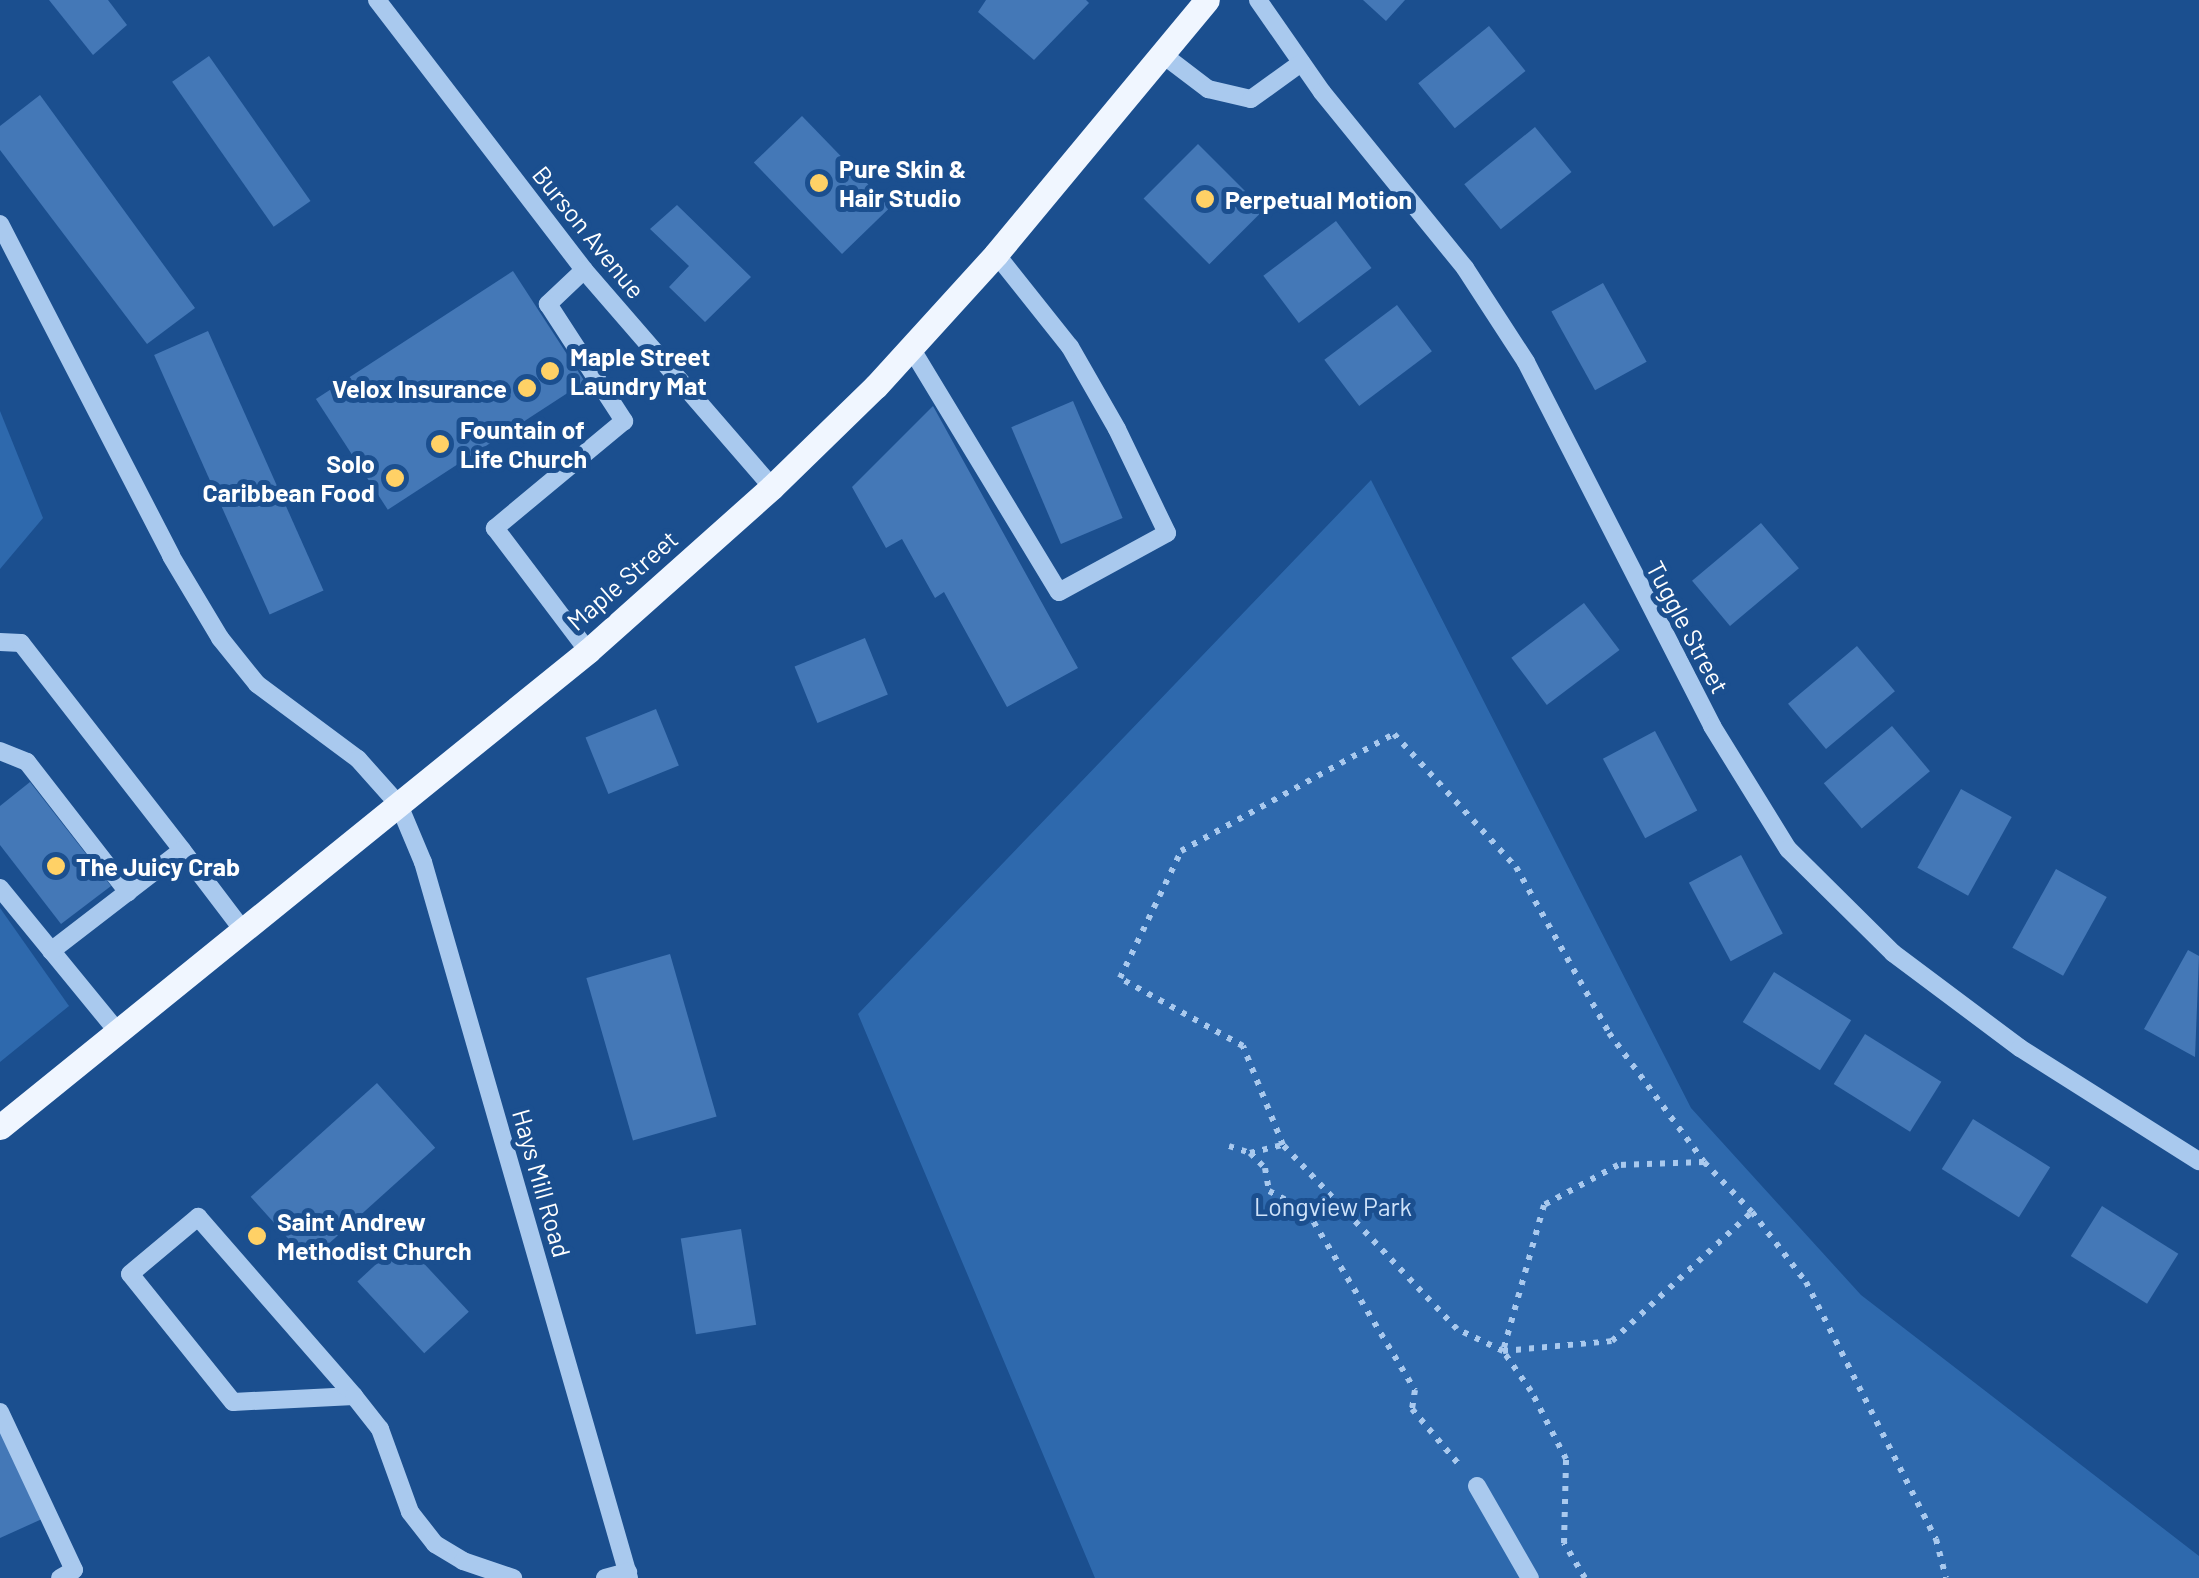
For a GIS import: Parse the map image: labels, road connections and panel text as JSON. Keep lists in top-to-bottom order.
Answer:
{
  "streets": {
    "main road": ["Maple Street"],
    "street": ["Burson Avenue", "Tuggle Street", "Hays Mill Road"]
  },
  "crossings": [
    ["Burson Avenue", "Maple Street"],
    ["Maple Street", "Hays Mill Road"]
  ],
  "parks": ["Longview Park"],
  "places": [
    "Pure Skin & Hair Studio",
    "Perpetual Motion",
    "Maple Street Laundry Mat",
    "Velox Insurance",
    "Fountain of Life Church",
    "Solo Caribbean Food",
    "The Juicy Crab",
    "Saint Andrew Methodist Church"
  ]
}
